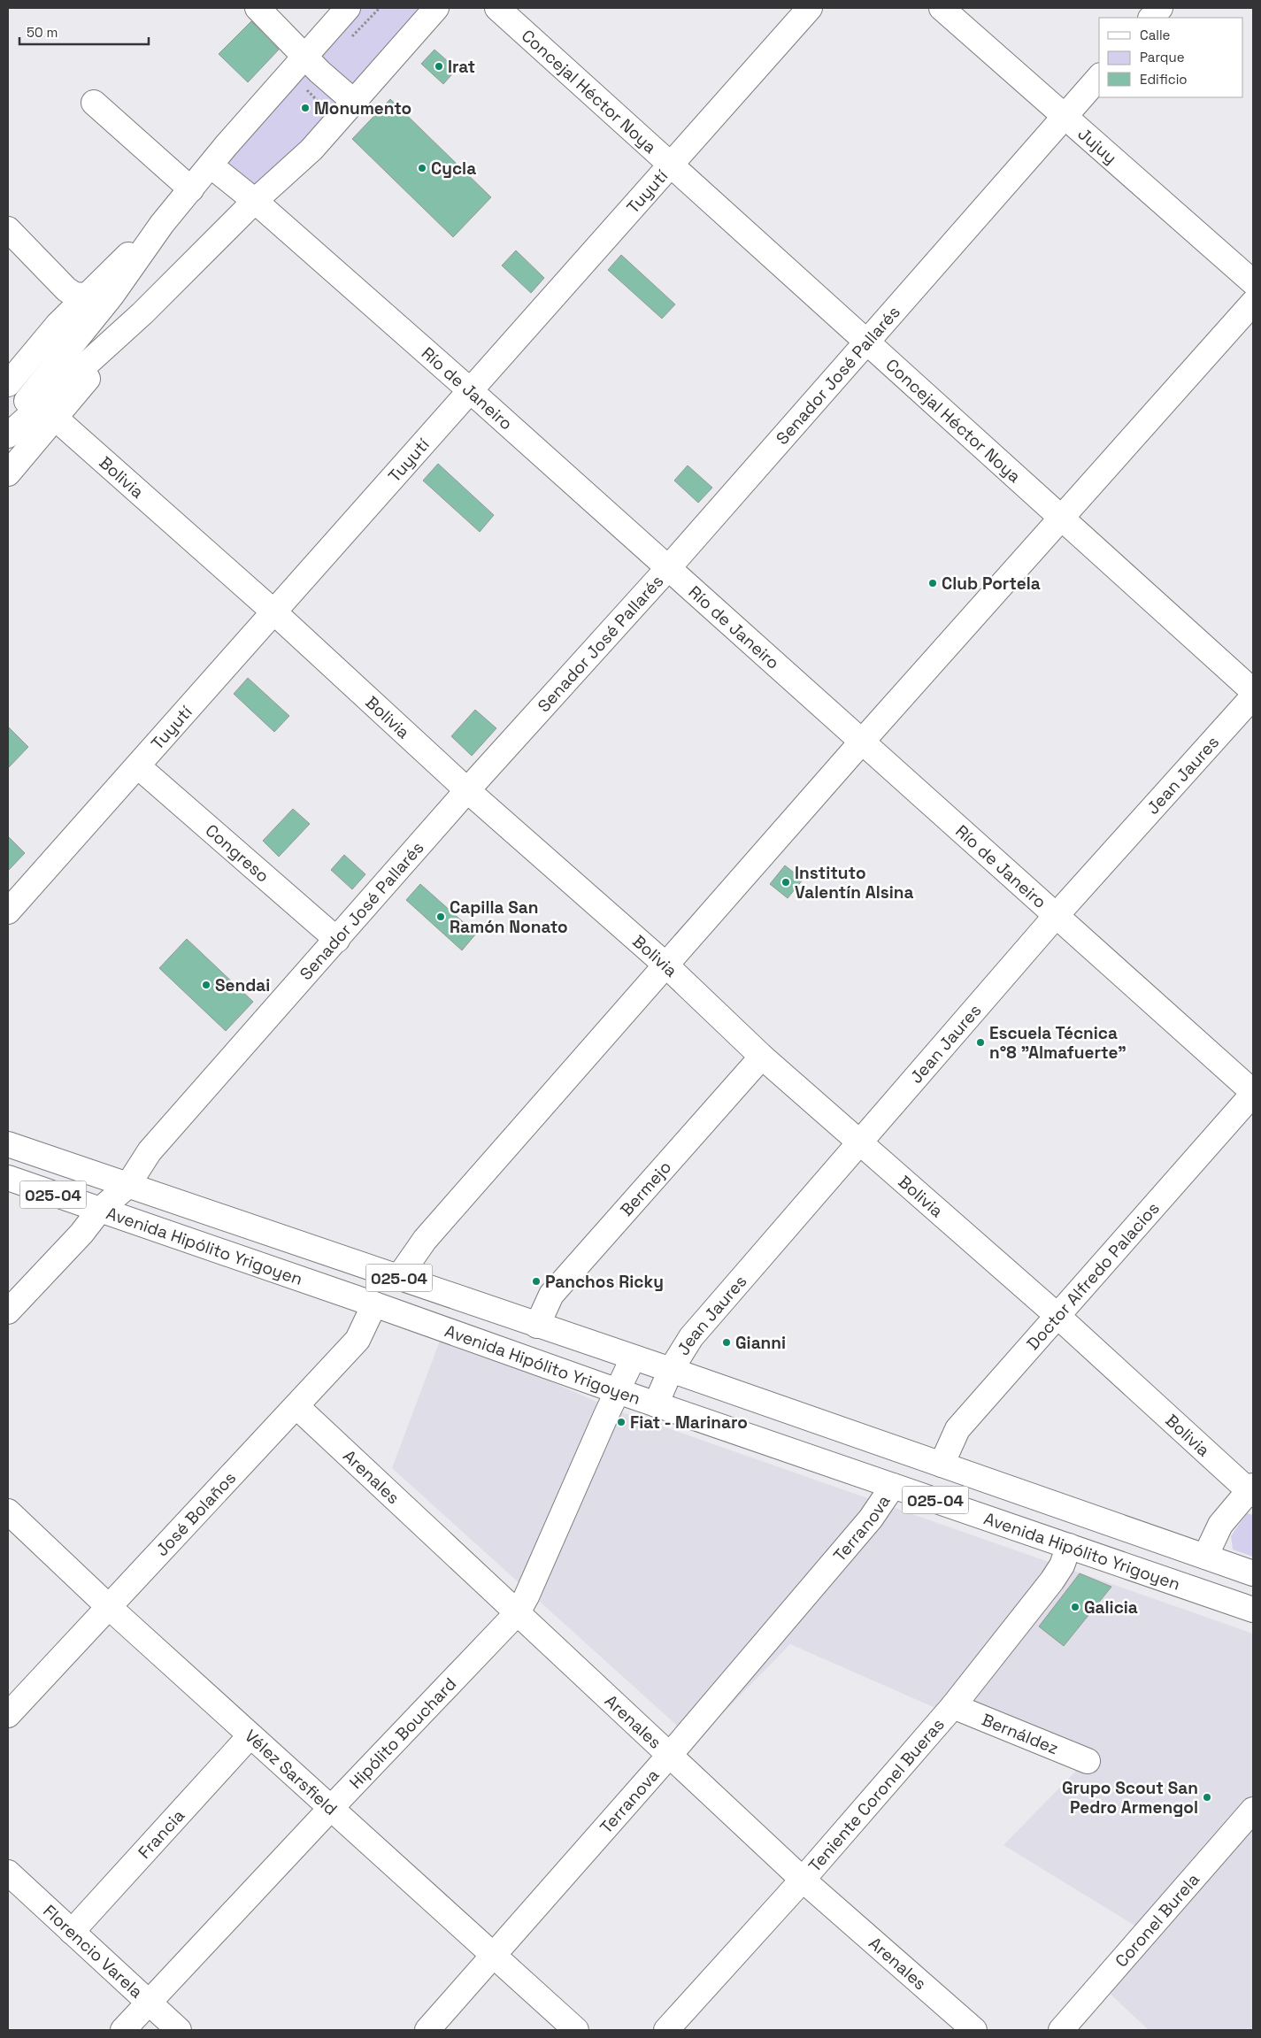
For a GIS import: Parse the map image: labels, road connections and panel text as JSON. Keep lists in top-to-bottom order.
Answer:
{
  "streets": {
    "street": [
      "Concejal Héctor Noya",
      "Jujuy",
      "Tuyutí",
      "Senador José Pallarés",
      "Río de Janeiro",
      "Bolivia",
      "Jean Jaures",
      "Congreso",
      "Bermejo",
      "025-04",
      "Avenida Hipólito Yrigoyen",
      "Doctor Alfredo Palacios",
      "Arenales",
      "José Bolaños",
      "Terranova",
      "Hipólito Bouchard",
      "Bernáldez",
      "Vélez Sarsfield",
      "Teniente Coronel Bueras",
      "Francia",
      "Coronel Burela",
      "Florencio Varela"
    ]
  },
  "crossings": [
    ["Concejal Héctor Noya", "Tuyutí"],
    ["Concejal Héctor Noya", "Senador José Pallarés"],
    ["Jujuy", "Senador José Pallarés"],
    ["Tuyutí", "Río de Janeiro"],
    ["Tuyutí", "Bolivia"],
    ["Tuyutí", "Congreso"],
    ["Senador José Pallarés", "Río de Janeiro"],
    ["Senador José Pallarés", "Bolivia"],
    ["Senador José Pallarés", "Congreso"],
    ["Senador José Pallarés", "Avenida Hipólito Yrigoyen"],
    ["Río de Janeiro", "Jean Jaures"],
    ["Río de Janeiro", "Doctor Alfredo Palacios"],
    ["Bolivia", "Jean Jaures"],
    ["Bolivia", "Bermejo"],
    ["Bolivia", "Doctor Alfredo Palacios"],
    ["Jean Jaures", "Avenida Hipólito Yrigoyen"],
    ["Bermejo", "Avenida Hipólito Yrigoyen"],
    ["Avenida Hipólito Yrigoyen", "Doctor Alfredo Palacios"],
    ["Avenida Hipólito Yrigoyen", "José Bolaños"],
    ["Avenida Hipólito Yrigoyen", "Terranova"],
    ["Avenida Hipólito Yrigoyen", "Hipólito Bouchard"],
    ["Avenida Hipólito Yrigoyen", "Teniente Coronel Bueras"],
    ["Arenales", "José Bolaños"],
    ["Arenales", "Terranova"],
    ["Arenales", "Hipólito Bouchard"],
    ["Arenales", "Teniente Coronel Bueras"],
    ["José Bolaños", "Vélez Sarsfield"],
    ["Terranova", "Vélez Sarsfield"],
    ["Hipólito Bouchard", "Vélez Sarsfield"],
    ["Hipólito Bouchard", "Florencio Varela"],
    ["Bernáldez", "Teniente Coronel Bueras"],
    ["Vélez Sarsfield", "Francia"],
    ["Francia", "Florencio Varela"]
  ],
  "places": [
    "Irat",
    "Monumento",
    "Cycla",
    "Club Portela",
    "Instituto Valentín Alsina",
    "Capilla San Ramón Nonato",
    "Sendai",
    "Escuela Técnica n°8 \"Almafuerte\"",
    "Panchos Ricky",
    "Gianni",
    "Fiat - Marinaro",
    "Galicia",
    "Grupo Scout San Pedro Armengol"
  ],
  "legend": ["Calle", "Parque", "Edificio"],
  "scale_bar": "50 m"
}
